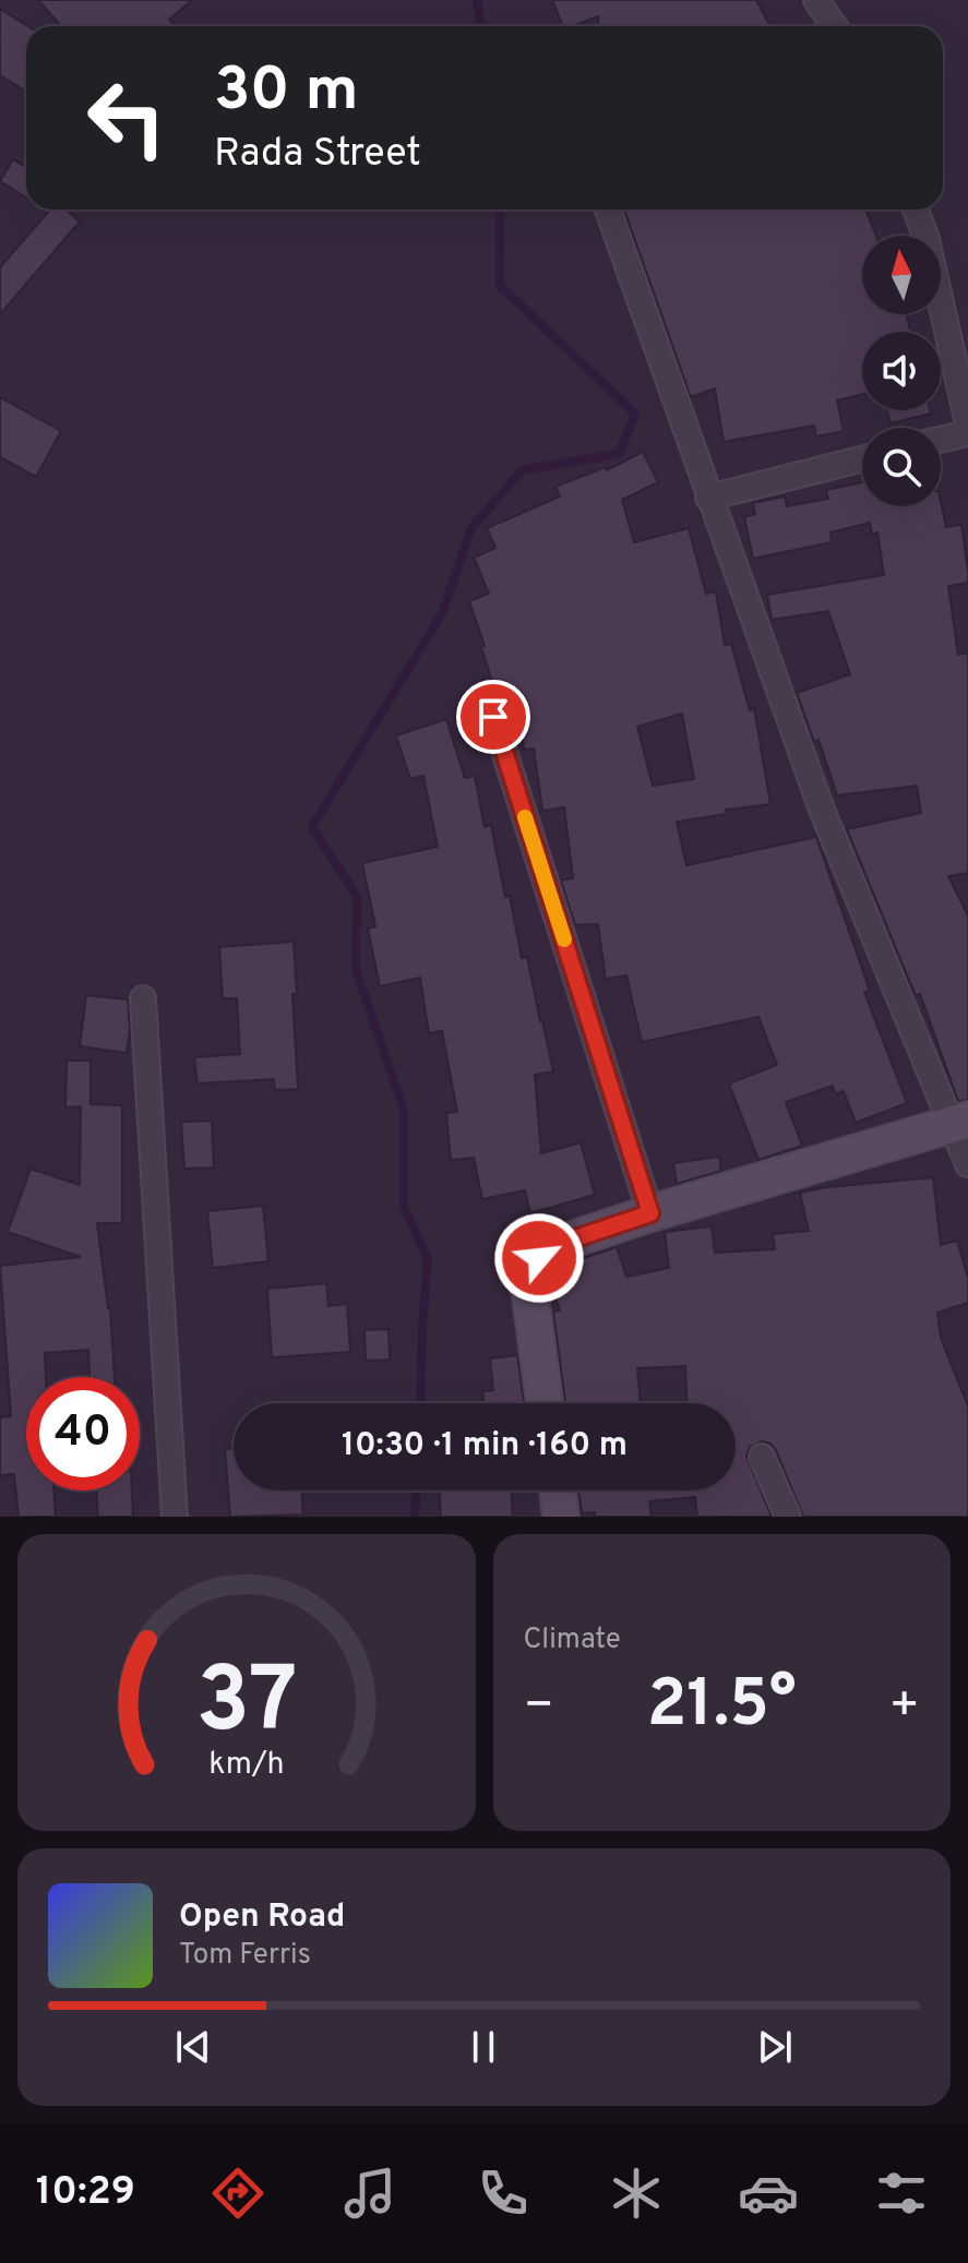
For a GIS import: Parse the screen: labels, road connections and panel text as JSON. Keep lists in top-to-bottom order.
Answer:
{
  "north": "top",
  "page": {
    "turn": ["30 m", "Rada Street"],
    "limit": "40",
    "trip": "10:30 · 1 min · 160 m",
    "tile": "Climate",
    "heat": ["−", "21.5°", "+"],
    "song": ["Open Road", "Tom Ferris"],
    "tabs": "10:29",
    "gauge": ["37", "km/h"]
  }
}
